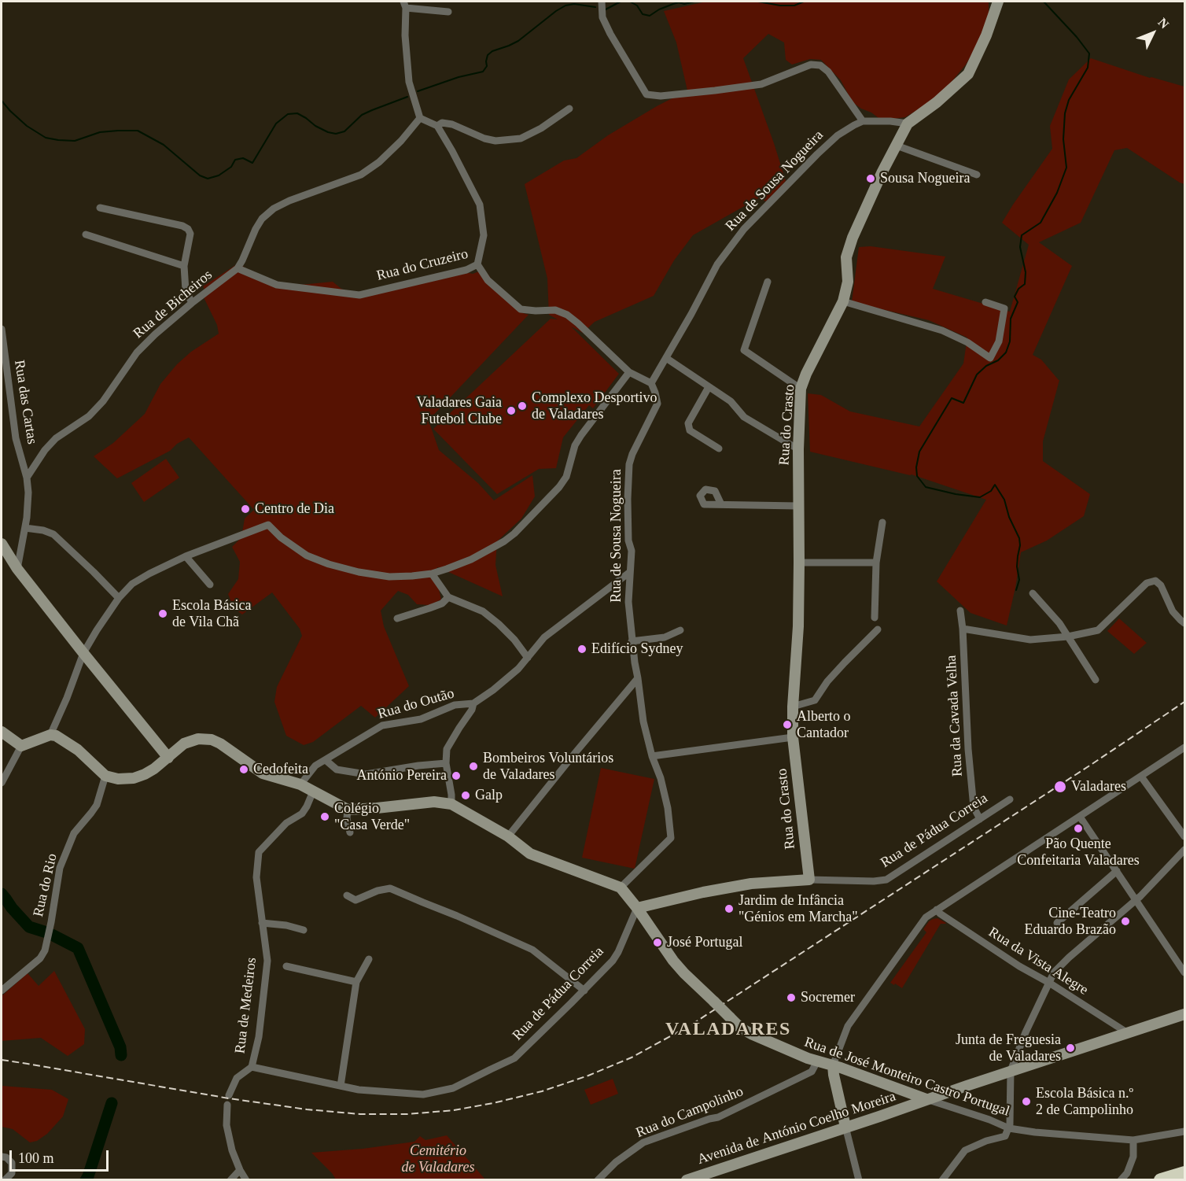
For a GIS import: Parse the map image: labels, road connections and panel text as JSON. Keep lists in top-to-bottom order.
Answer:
{
  "streets": {
    "street": [
      "Rua de Sousa Nogueira",
      "Rua do Cruzeiro",
      "Rua de Bicheiros",
      "Rua das Cartas",
      "Rua do Crasto",
      "Rua do Outão",
      "Rua da Cavada Velha",
      "Rua de Pádua Correia",
      "Rua do Rio",
      "Rua da Vista Alegre",
      "Rua de Medeiros",
      "Rua de José Monteiro Castro Portugal",
      "Rua do Campolinho",
      "Avenida de António Coelho Moreira"
    ]
  },
  "crossings": [
    ["Rua de Sousa Nogueira", "Rua do Crasto"],
    ["Rua de Sousa Nogueira", "Rua de José Monteiro Castro Portugal"],
    ["Rua do Cruzeiro", "Rua de Bicheiros"],
    ["Rua de Bicheiros", "Rua das Cartas"],
    ["Rua do Crasto", "Rua de Pádua Correia"],
    ["Rua da Cavada Velha", "Rua de Pádua Correia"],
    ["Rua de Pádua Correia", "Rua de Medeiros"],
    ["Rua de Pádua Correia", "Rua de José Monteiro Castro Portugal"],
    ["Rua da Vista Alegre", "Avenida de António Coelho Moreira"],
    ["Rua de José Monteiro Castro Portugal", "Rua do Campolinho"],
    ["Rua de José Monteiro Castro Portugal", "Avenida de António Coelho Moreira"]
  ],
  "districts": ["VALADARES"],
  "parks": ["Cemitério de Valadares"],
  "places": [
    "Sousa Nogueira",
    "Complexo Desportivo de Valadares",
    "Valadares Gaia Futebol Clube",
    "Centro de Dia",
    "Escola Básica de Vila Chã",
    "Edifício Sydney",
    "Alberto o Cantador",
    "Bombeiros Voluntários de Valadares",
    "Cedofeita",
    "António Pereira",
    "Valadares",
    "Galp",
    "Colégio \"Casa Verde\"",
    "Pão Quente Confeitaria Valadares",
    "Jardim de Infância \"Génios em Marcha\"",
    "Cine-Teatro Eduardo Brazão",
    "José Portugal",
    "Socremer",
    "Junta de Freguesia de Valadares",
    "Escola Básica n.º 2 de Campolinho"
  ],
  "scale_bar": "100 m",
  "north": "top right"
}
